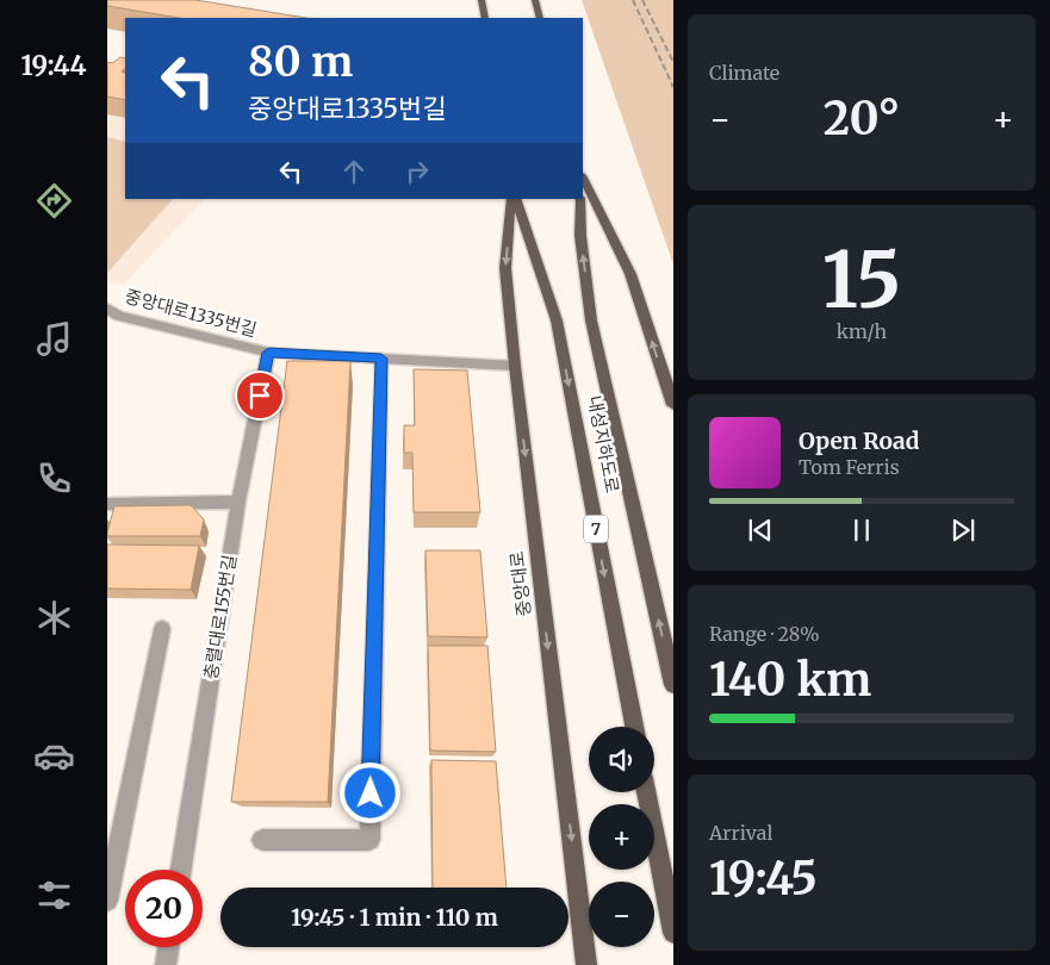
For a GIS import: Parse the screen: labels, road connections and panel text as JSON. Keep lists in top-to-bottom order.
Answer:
{
  "streets": {
    "main road": ["내성지하도로", "7", "중앙대로"],
    "street": ["중앙대로1335번길", "충렬대로155번길"]
  },
  "crossings": [
    ["중앙대로1335번길", "중앙대로"],
    ["중앙대로1335번길", "충렬대로155번길"]
  ],
  "page": {
    "tabs": "19:44",
    "tile": [
      "Climate",
      ["15", "km/h"],
      ["Range · 28%", "140 km"],
      ["Arrival", "19:45"]
    ],
    "turn": ["80 m", "중앙대로1335번길"],
    "heat": ["−", "20°", "+"],
    "song": ["Open Road", "Tom Ferris"],
    "map_buttons": ["+", "−"],
    "limit": "20",
    "trip": "19:45 · 1 min · 110 m"
  }
}
